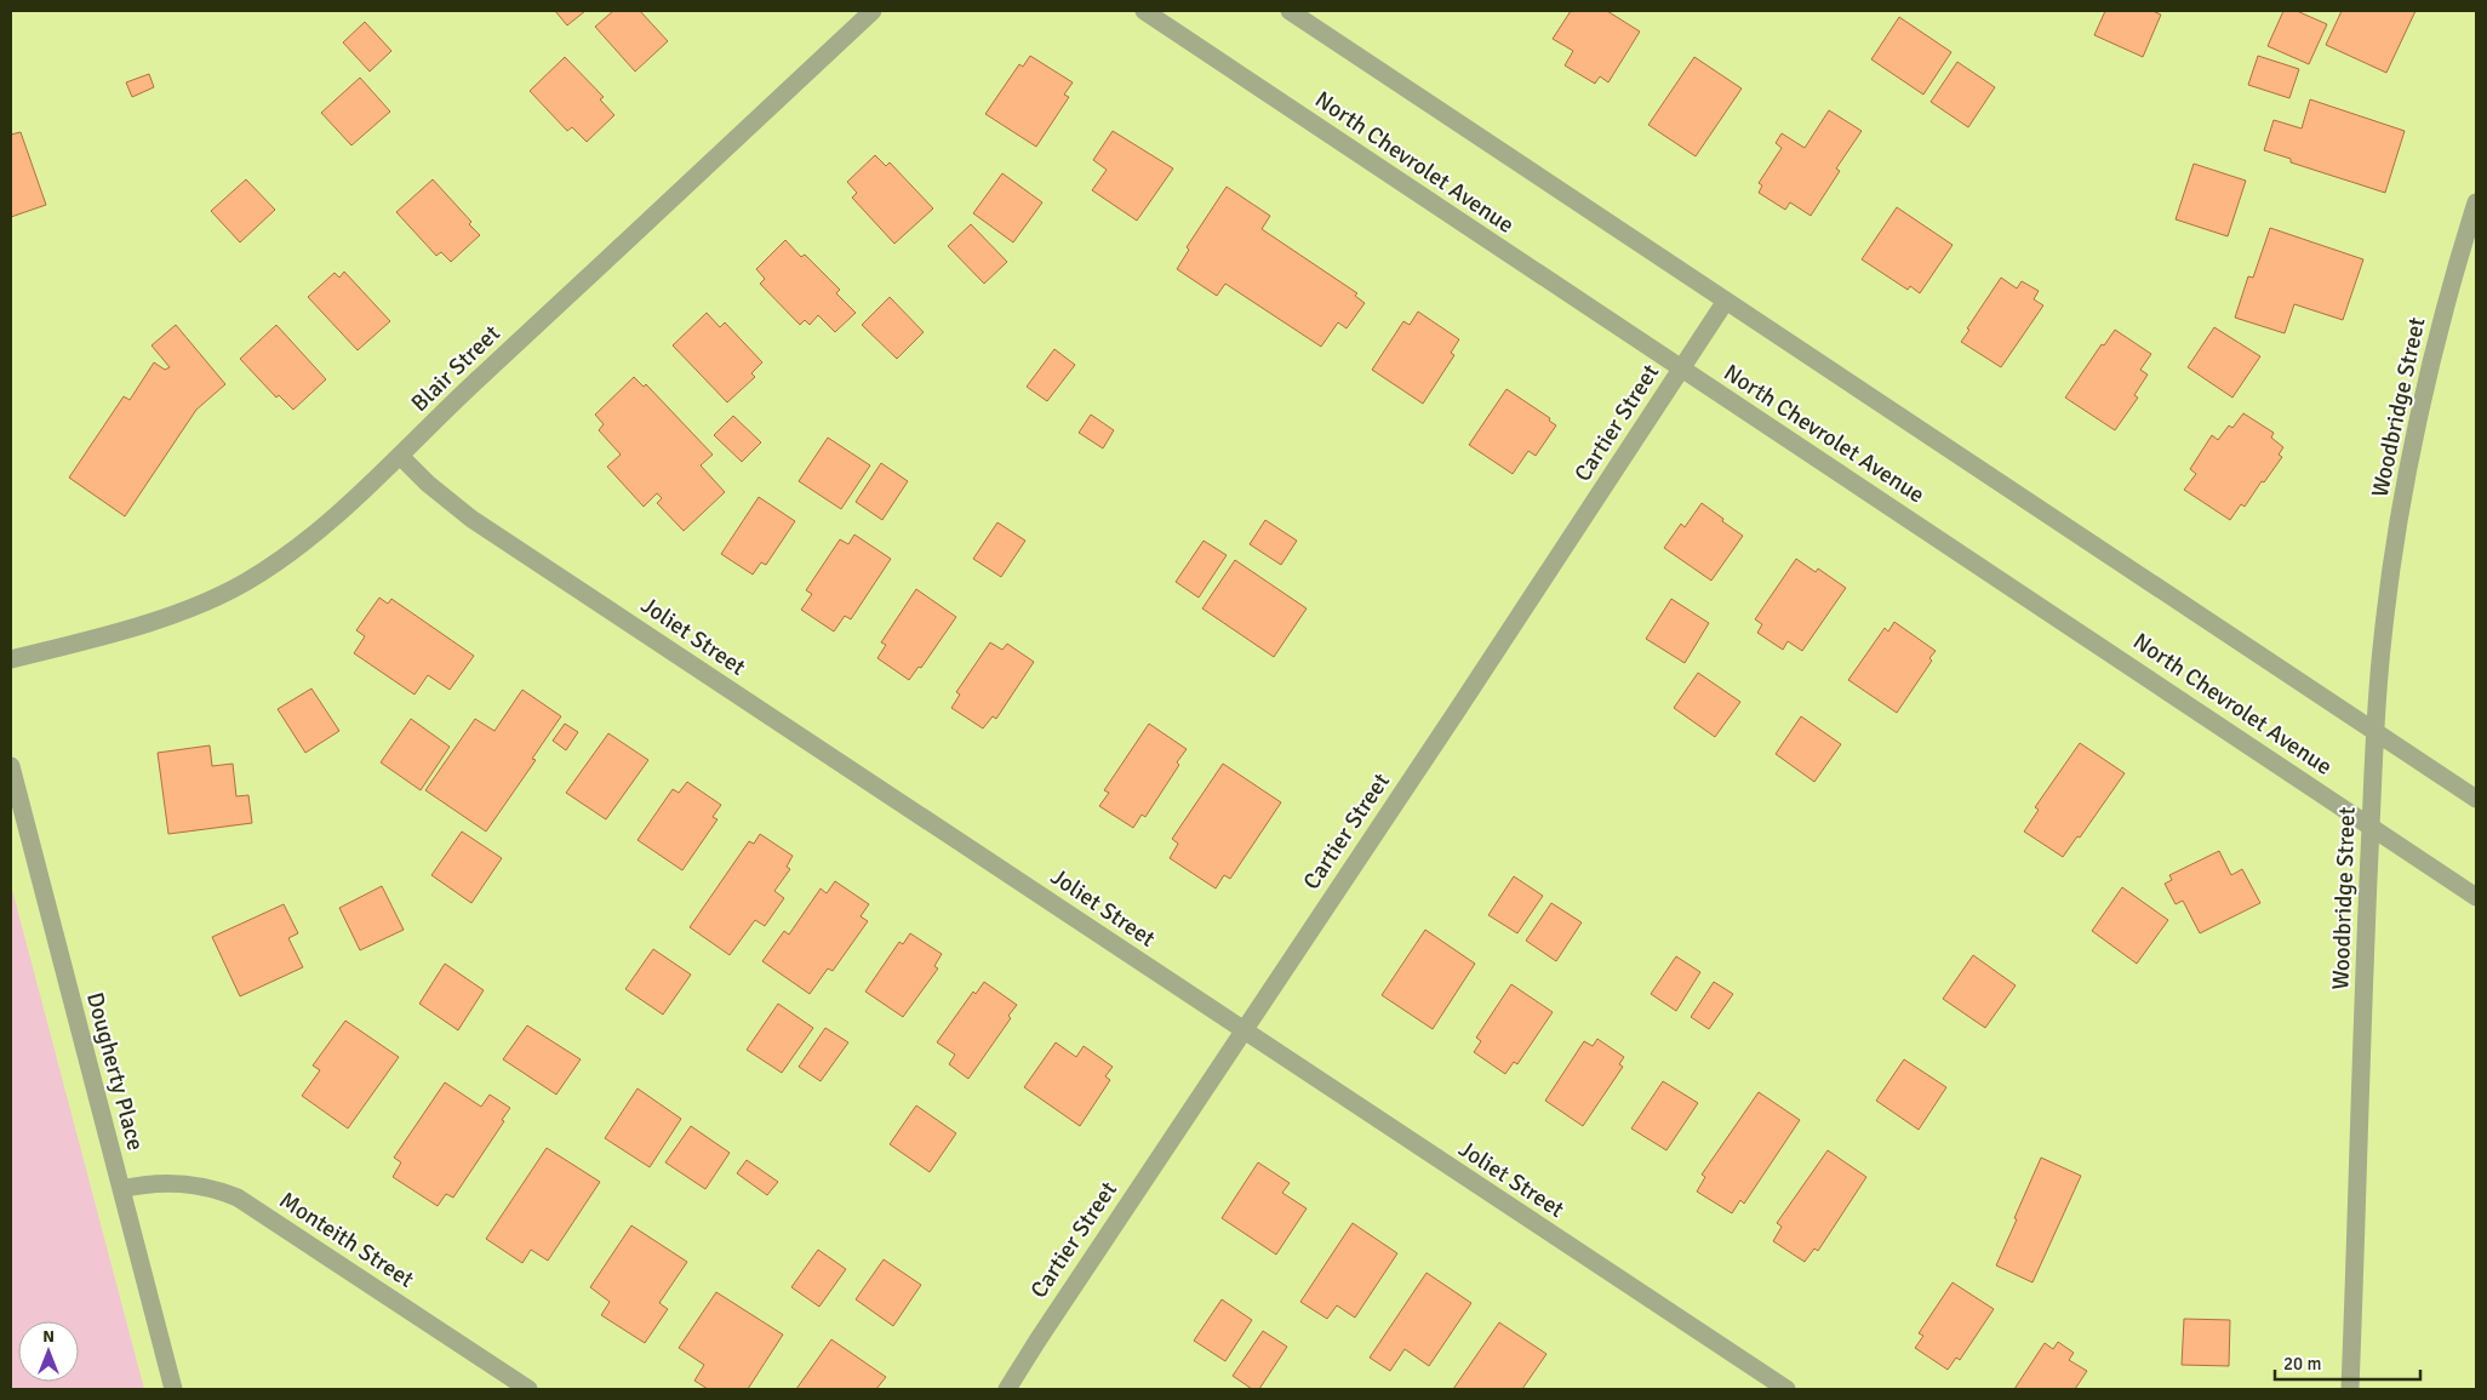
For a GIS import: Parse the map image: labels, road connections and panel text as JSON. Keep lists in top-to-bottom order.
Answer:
{
  "streets": {
    "street": [
      "North Chevrolet Avenue",
      "Blair Street",
      "Woodbridge Street",
      "Cartier Street",
      "Joliet Street",
      "Dougherty Place",
      "Monteith Street"
    ]
  },
  "crossings": [
    ["North Chevrolet Avenue", "Woodbridge Street"],
    ["North Chevrolet Avenue", "Cartier Street"],
    ["Blair Street", "Joliet Street"],
    ["Cartier Street", "Joliet Street"],
    ["Dougherty Place", "Monteith Street"]
  ],
  "scale_bar": "20 m",
  "north": "top"
}
